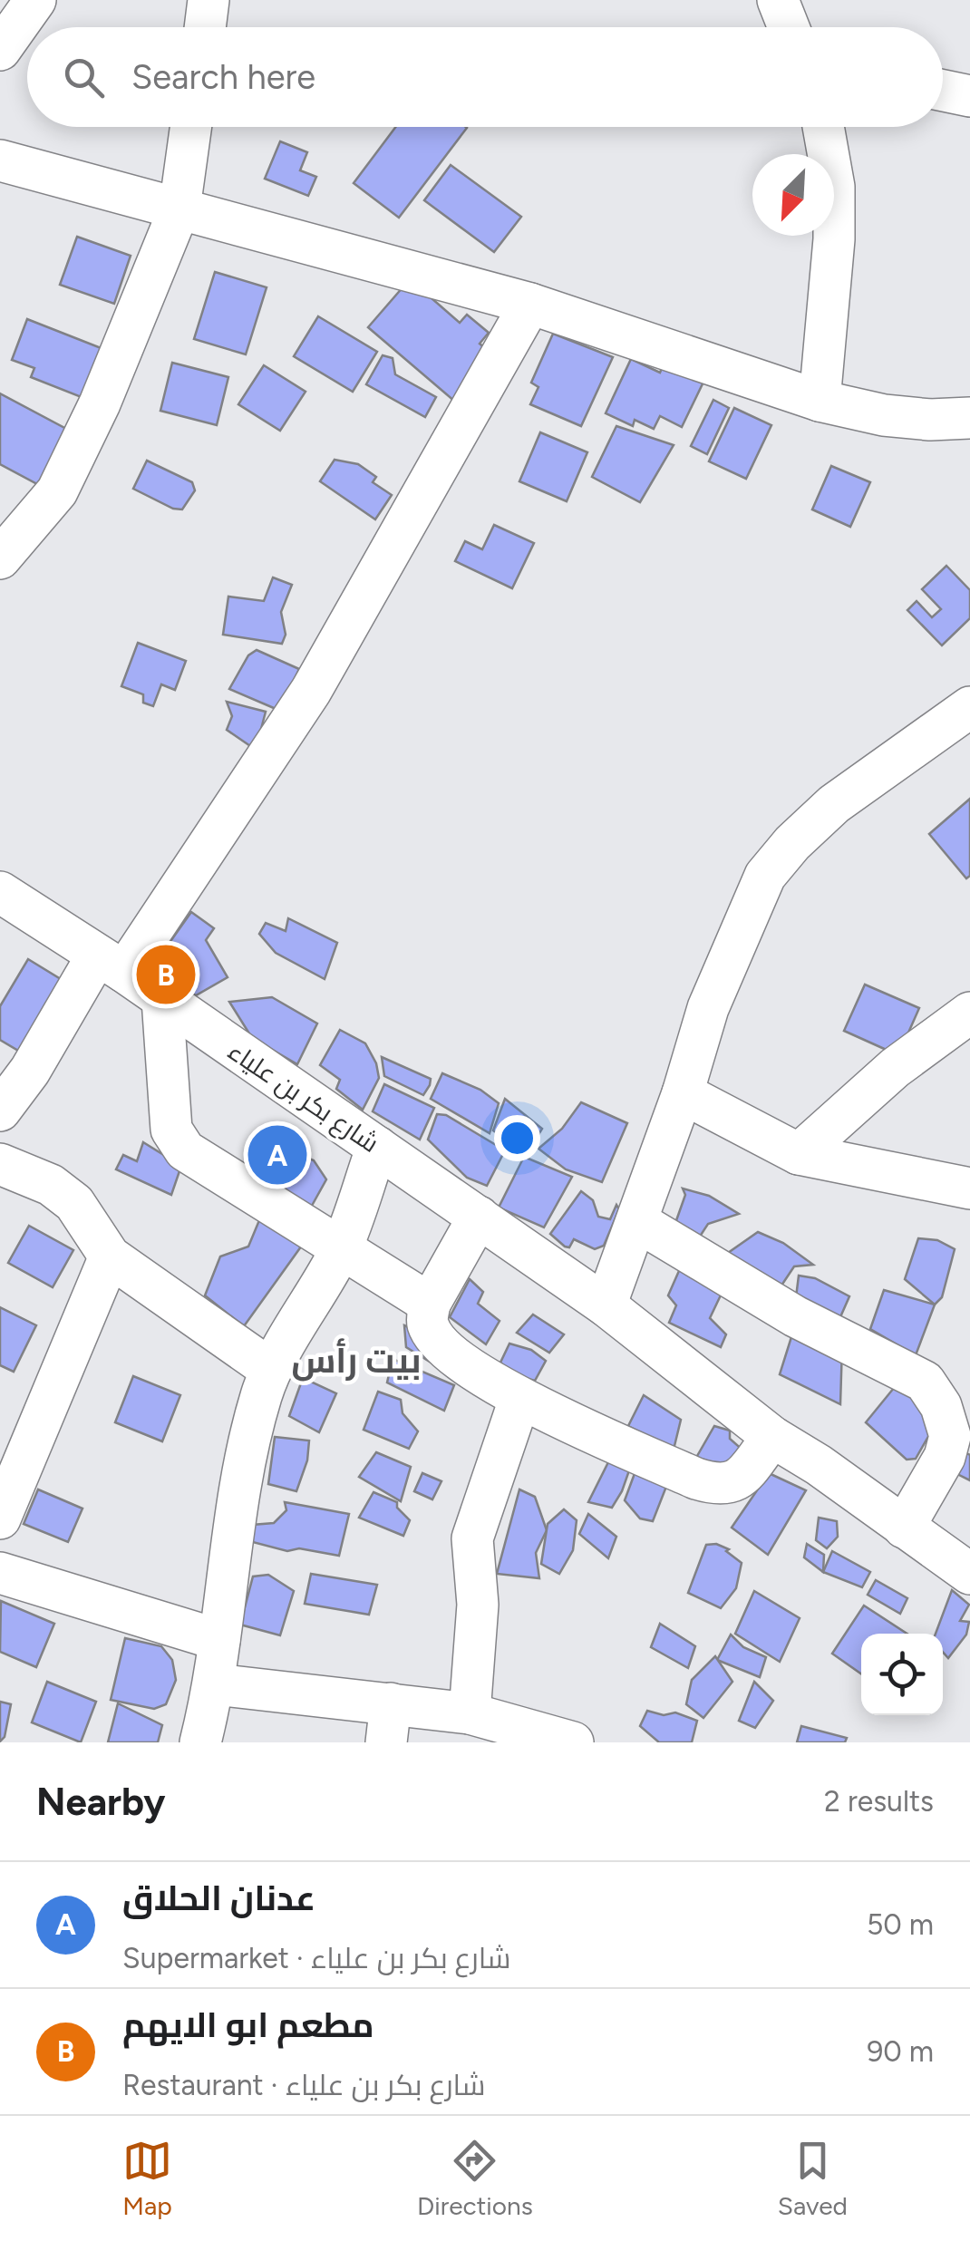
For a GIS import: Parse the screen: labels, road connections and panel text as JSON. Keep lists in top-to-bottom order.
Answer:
{
  "streets": {
    "street": ["شارع بكر بن علياء"]
  },
  "districts": ["بيت رأس"],
  "north": "bottom left",
  "page": {
    "search": "Search here",
    "pins": ["B", "A"],
    "heading": ["Nearby", "2 results"],
    "list": [
      {
        "mark": "A",
        "name": "عدنان الحلاق",
        "note": "Supermarket · شارع بكر بن علياء",
        "value": "50 m"
      },
      {
        "mark": "B",
        "name": "مطعم ابو الايهم",
        "note": "Restaurant · شارع بكر بن علياء",
        "value": "90 m"
      }
    ],
    "nav": ["Map", "Directions", "Saved"]
  }
}
